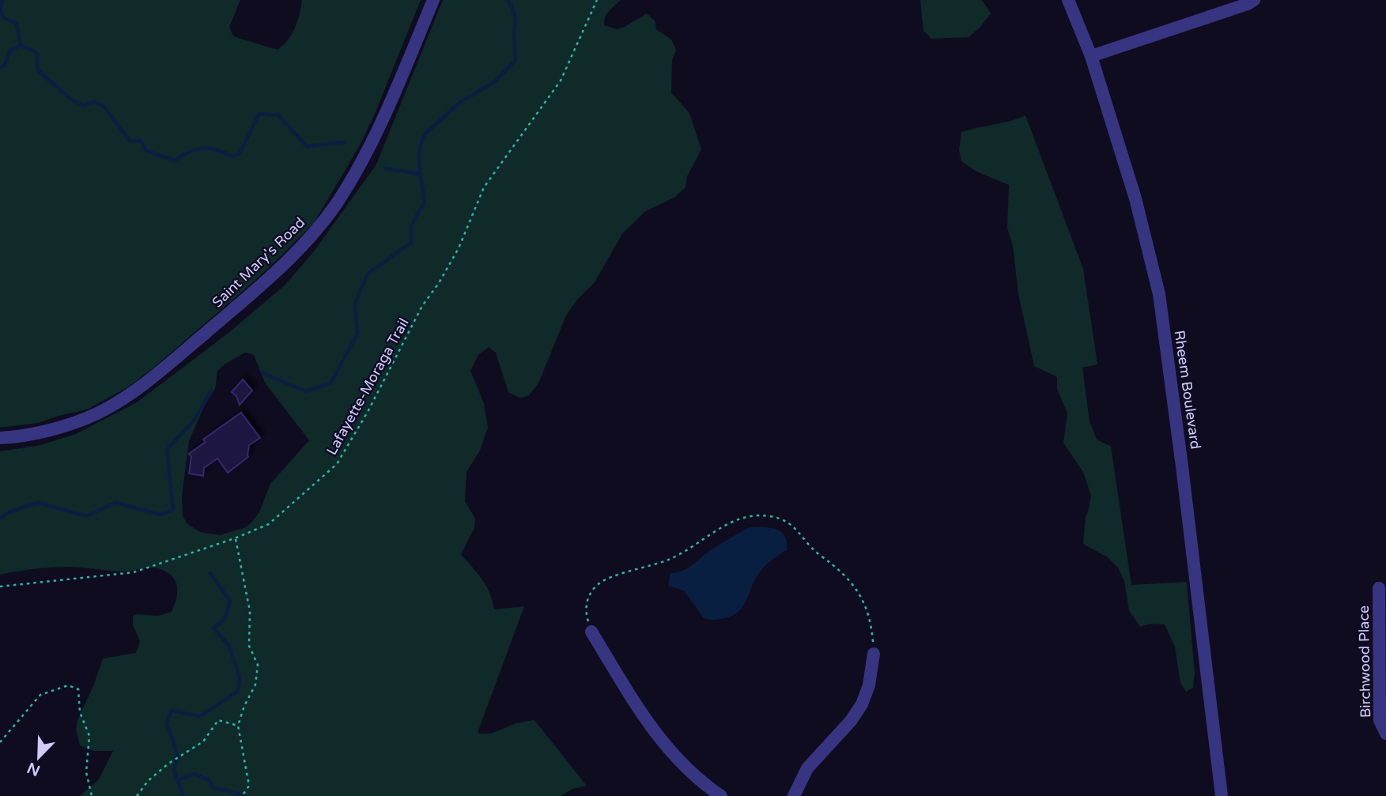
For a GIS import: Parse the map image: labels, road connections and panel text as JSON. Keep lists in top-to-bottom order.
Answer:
{
  "streets": {
    "street": ["Saint Mary's Road", "Rheem Boulevard", "Birchwood Place"],
    "path": ["Lafayette-Moraga Trail"]
  },
  "north": "bottom left"
}
